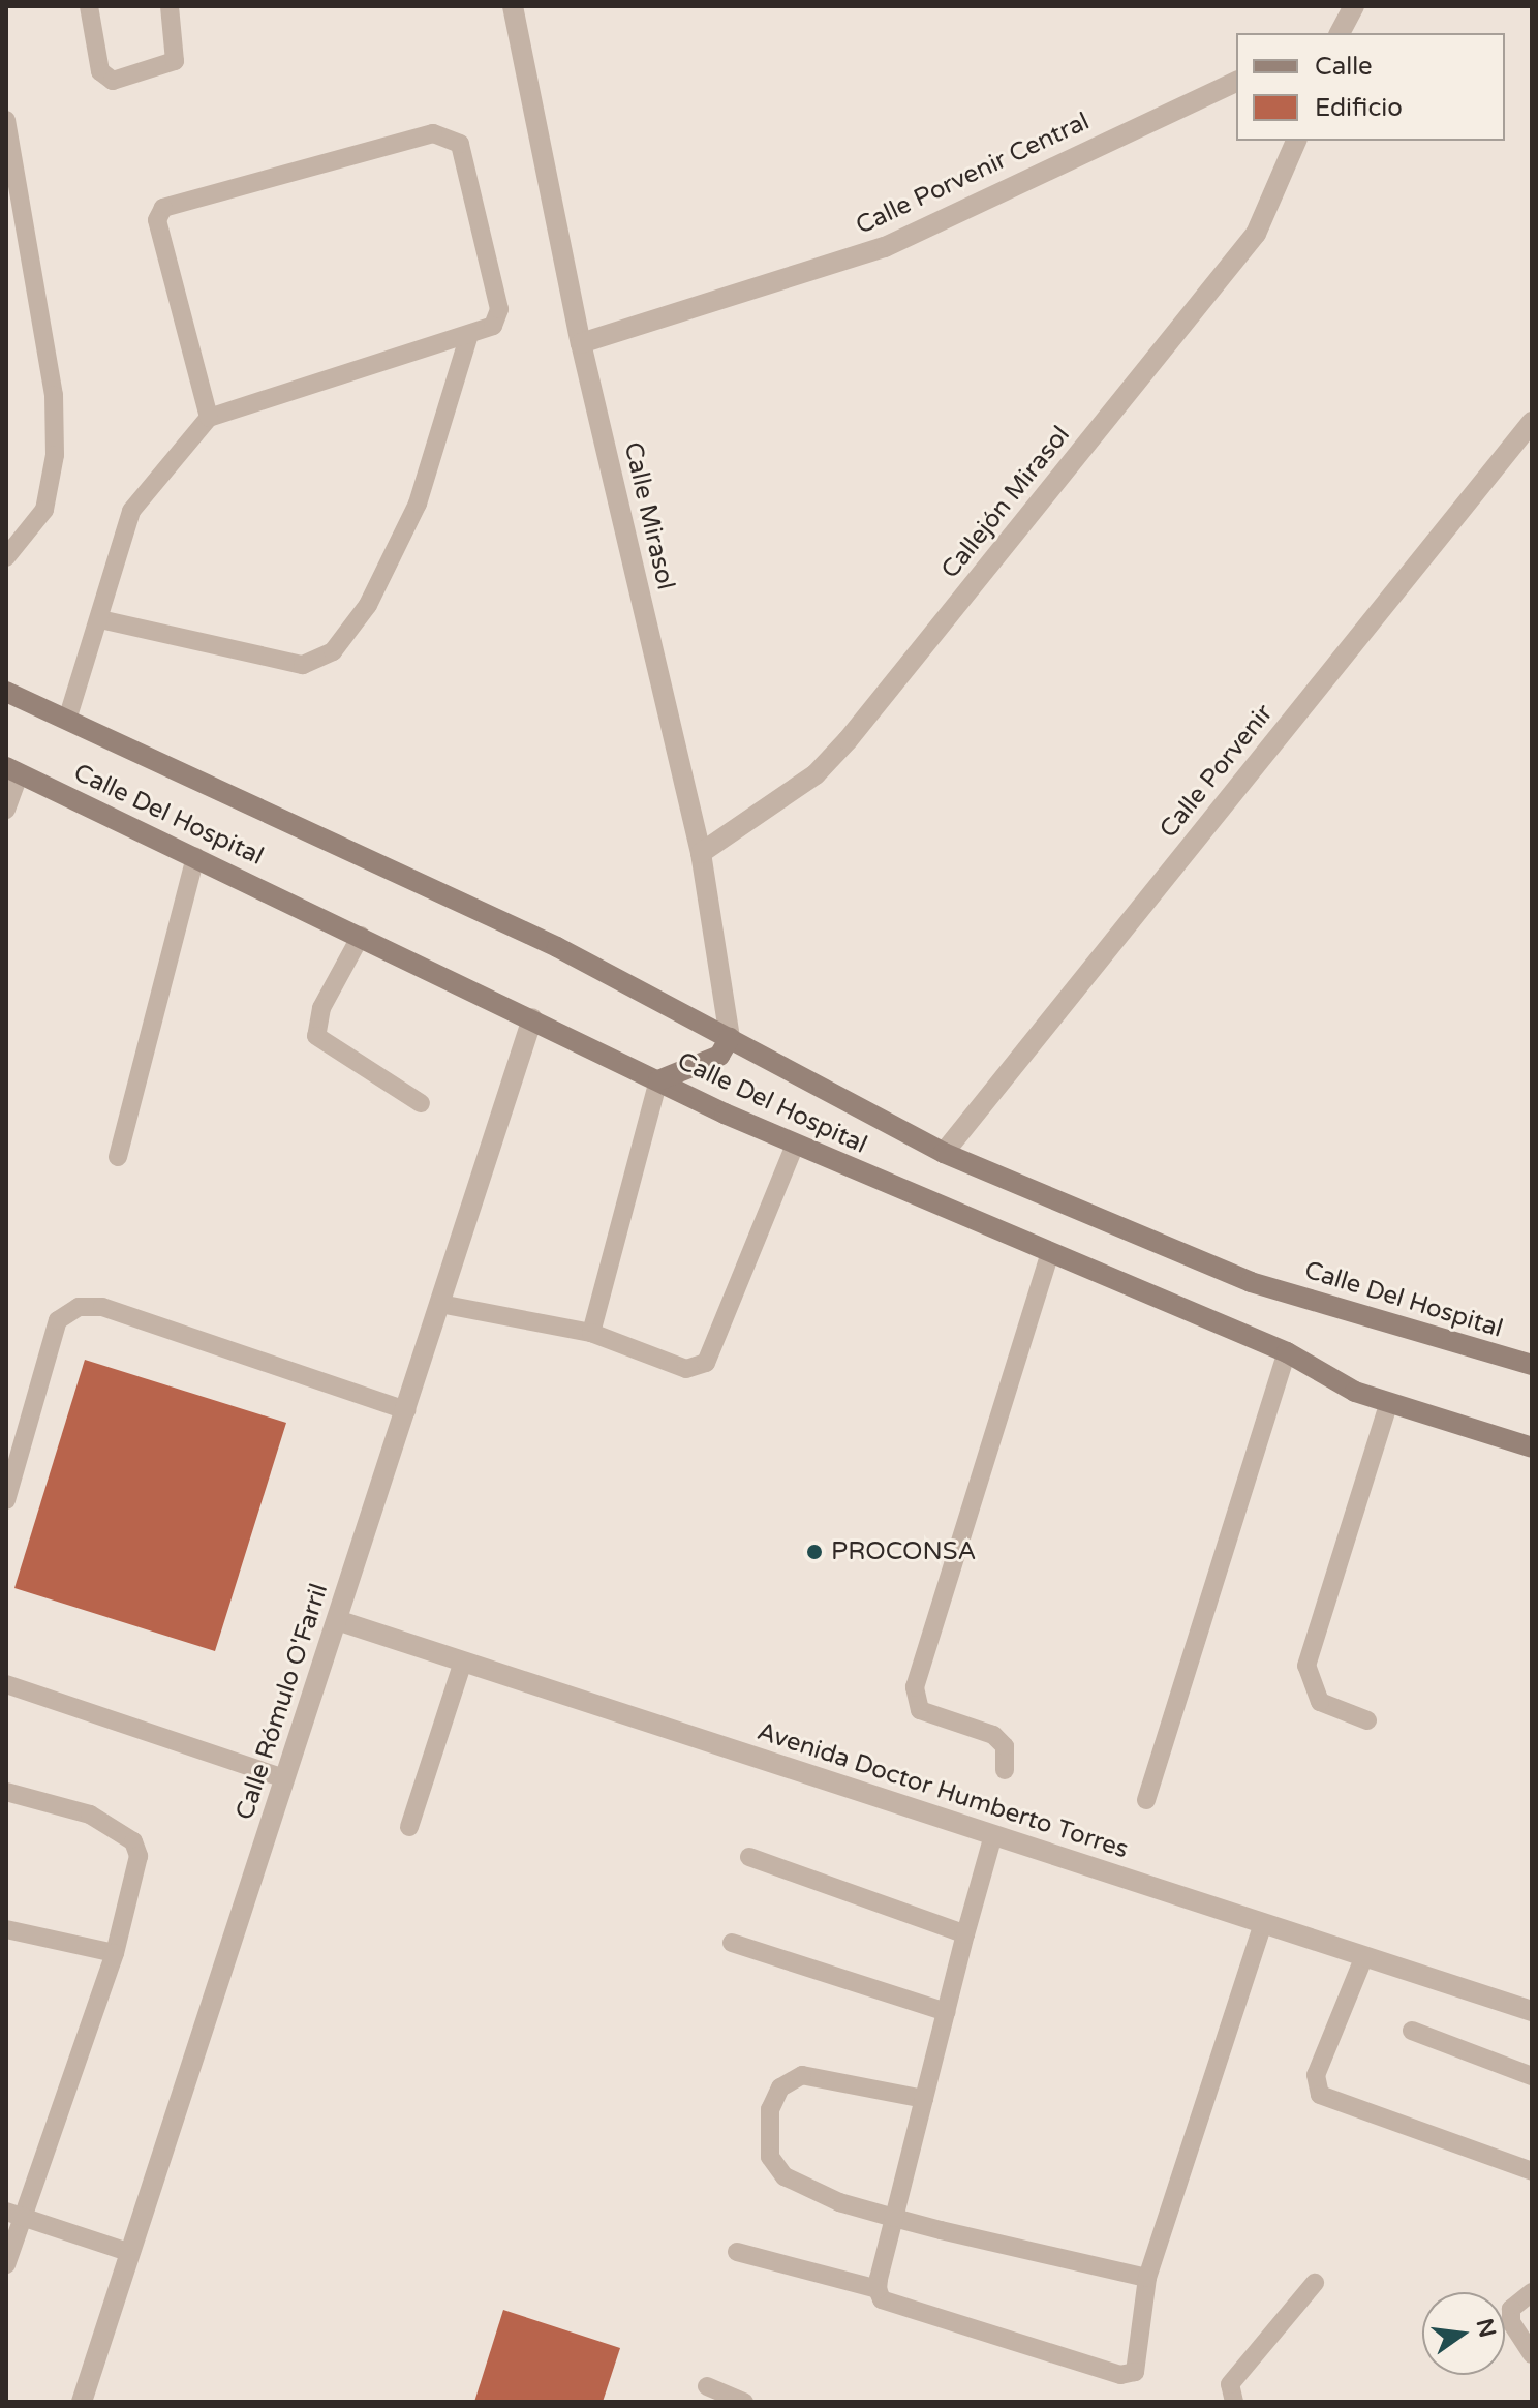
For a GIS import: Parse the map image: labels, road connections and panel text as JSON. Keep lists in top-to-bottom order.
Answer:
{
  "streets": {
    "street": [
      "Calle Porvenir Central",
      "Callejón Mirasol",
      "Calle Mirasol",
      "Calle Porvenir",
      "Calle Del Hospital",
      "Calle Rómulo O'Farril",
      "Avenida Doctor Humberto Torres"
    ]
  },
  "crossings": [
    ["Calle Porvenir Central", "Calle Mirasol"],
    ["Callejón Mirasol", "Calle Mirasol"],
    ["Calle Mirasol", "Calle Del Hospital"],
    ["Calle Porvenir", "Calle Del Hospital"],
    ["Calle Del Hospital", "Calle Rómulo O'Farril"],
    ["Calle Rómulo O'Farril", "Avenida Doctor Humberto Torres"]
  ],
  "places": ["PROCONSA"],
  "legend": ["Calle", "Edificio"],
  "north": "right"
}
